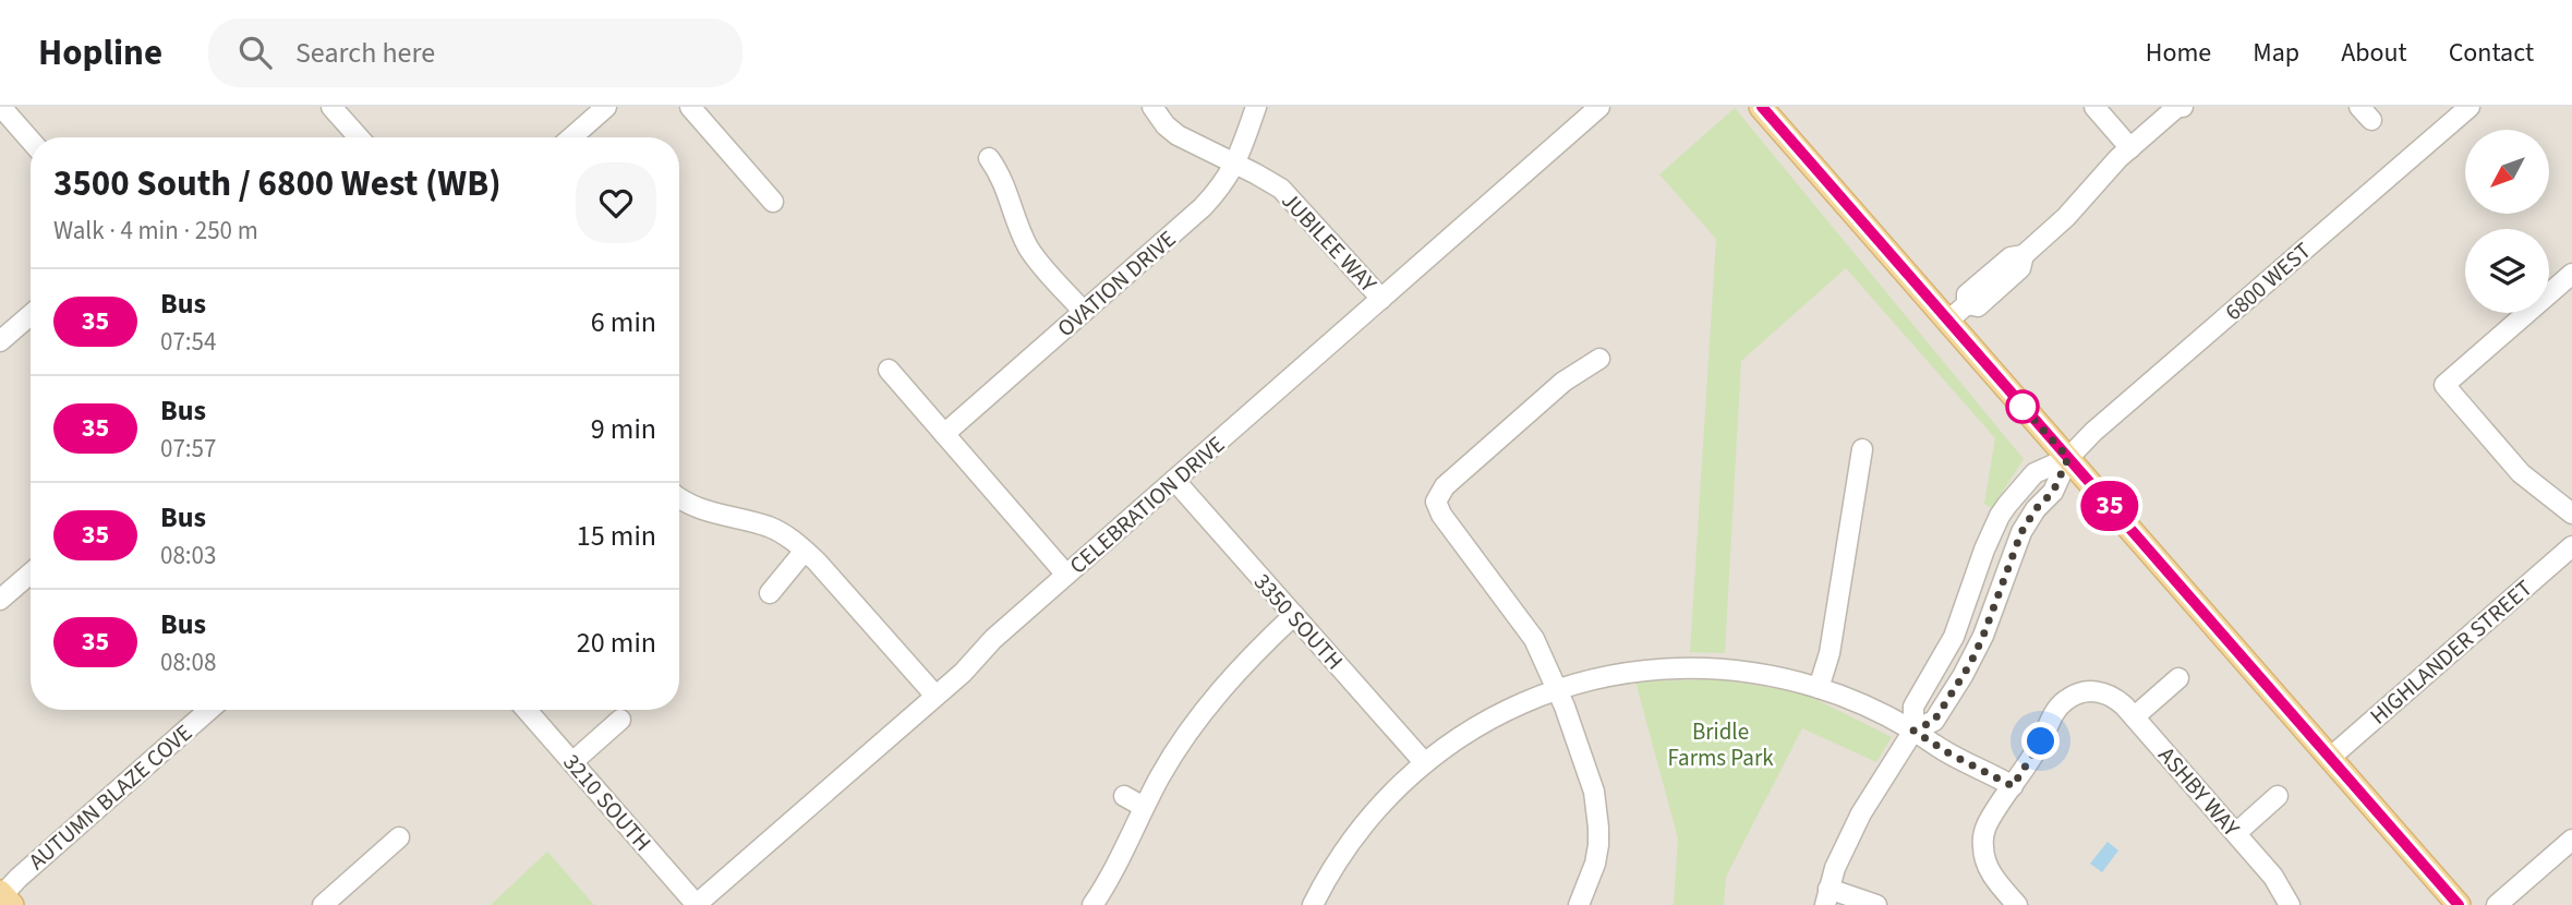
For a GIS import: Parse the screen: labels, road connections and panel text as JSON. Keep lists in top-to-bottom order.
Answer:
{
  "streets": {
    "street": [
      "JUBILEE WAY",
      "6800 WEST",
      "OVATION DRIVE",
      "CELEBRATION DRIVE",
      "3350 SOUTH",
      "HIGHLANDER STREET",
      "ASHBY WAY",
      "AUTUMN BLAZE COVE",
      "3210 SOUTH"
    ]
  },
  "crossings": [
    ["JUBILEE WAY", "OVATION DRIVE"],
    ["JUBILEE WAY", "CELEBRATION DRIVE"],
    ["CELEBRATION DRIVE", "3350 SOUTH"],
    ["CELEBRATION DRIVE", "3210 SOUTH"]
  ],
  "parks": ["Bridle Farms Park"],
  "lines": ["bus line 35"],
  "north": "bottom left",
  "page": {
    "header": "Hopline",
    "search": "Search here",
    "nav": [
      "Home",
      "Map",
      "About",
      "Contact"
    ],
    "on_map": "35",
    "heading": ["3500 South / 6800 West (WB)", "Walk · 4 min · 250 m"],
    "list": [
      {
        "mark": "35",
        "name": "Bus",
        "note": "07:54",
        "value": "6 min"
      },
      {
        "mark": "35",
        "name": "Bus",
        "note": "07:57",
        "value": "9 min"
      },
      {
        "mark": "35",
        "name": "Bus",
        "note": "08:03",
        "value": "15 min"
      },
      {
        "mark": "35",
        "name": "Bus",
        "note": "08:08",
        "value": "20 min"
      }
    ]
  }
}
